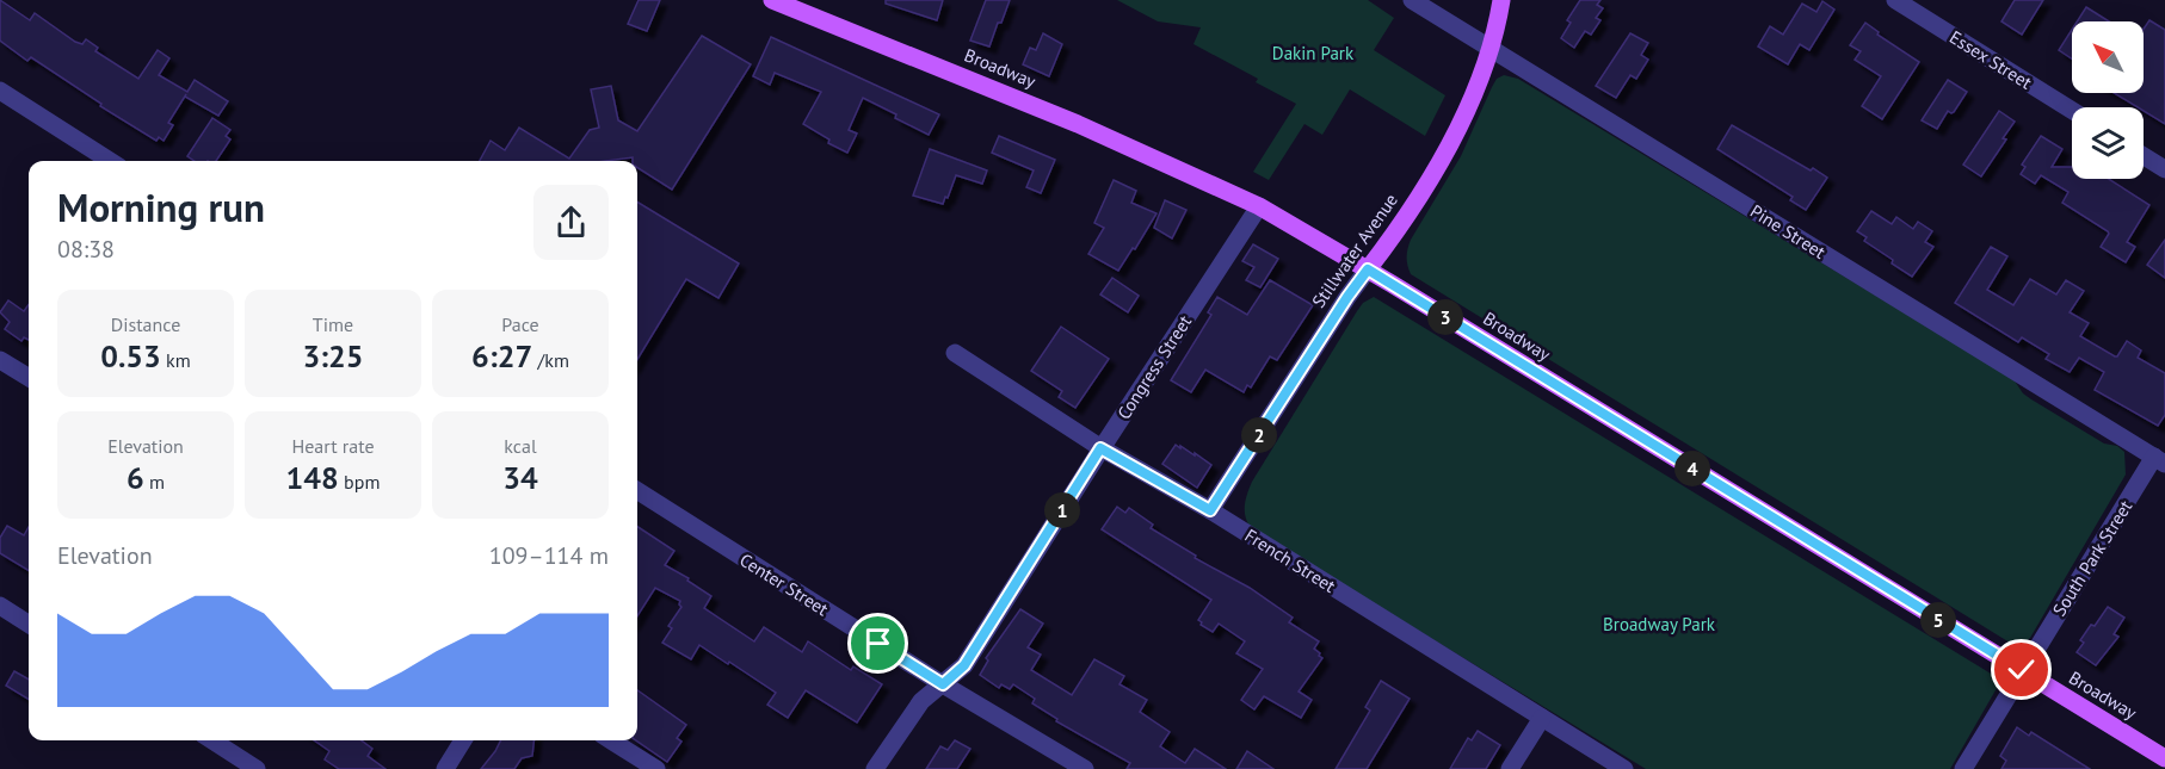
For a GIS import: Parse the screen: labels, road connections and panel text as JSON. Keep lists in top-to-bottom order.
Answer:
{
  "streets": {
    "main road": ["Broadway", "Stillwater Avenue"],
    "street": [
      "Essex Street",
      "Pine Street",
      "Congress Street",
      "South Park Street",
      "French Street",
      "Center Street"
    ]
  },
  "crossings": [
    ["Broadway", "Stillwater Avenue"],
    ["Broadway", "Congress Street"],
    ["Broadway", "South Park Street"],
    ["Pine Street", "Stillwater Avenue"],
    ["Pine Street", "South Park Street"],
    ["Stillwater Avenue", "French Street"],
    ["Congress Street", "French Street"],
    ["Congress Street", "Center Street"]
  ],
  "parks": ["Dakin Park", "Broadway Park"],
  "north": "top left",
  "page": {
    "heading": ["Morning run", "08:38"],
    "stats": [
      ["Distance", "0.53 km"],
      ["Time", "3:25"],
      ["Pace", "6:27 /km"],
      ["Elevation", "6 m"],
      ["Heart rate", "148 bpm"],
      ["kcal", "34"]
    ],
    "pins": [
      "3",
      "2",
      "4",
      "1",
      "5"
    ],
    "chart": ["Elevation", "109–114 m"]
  }
}
